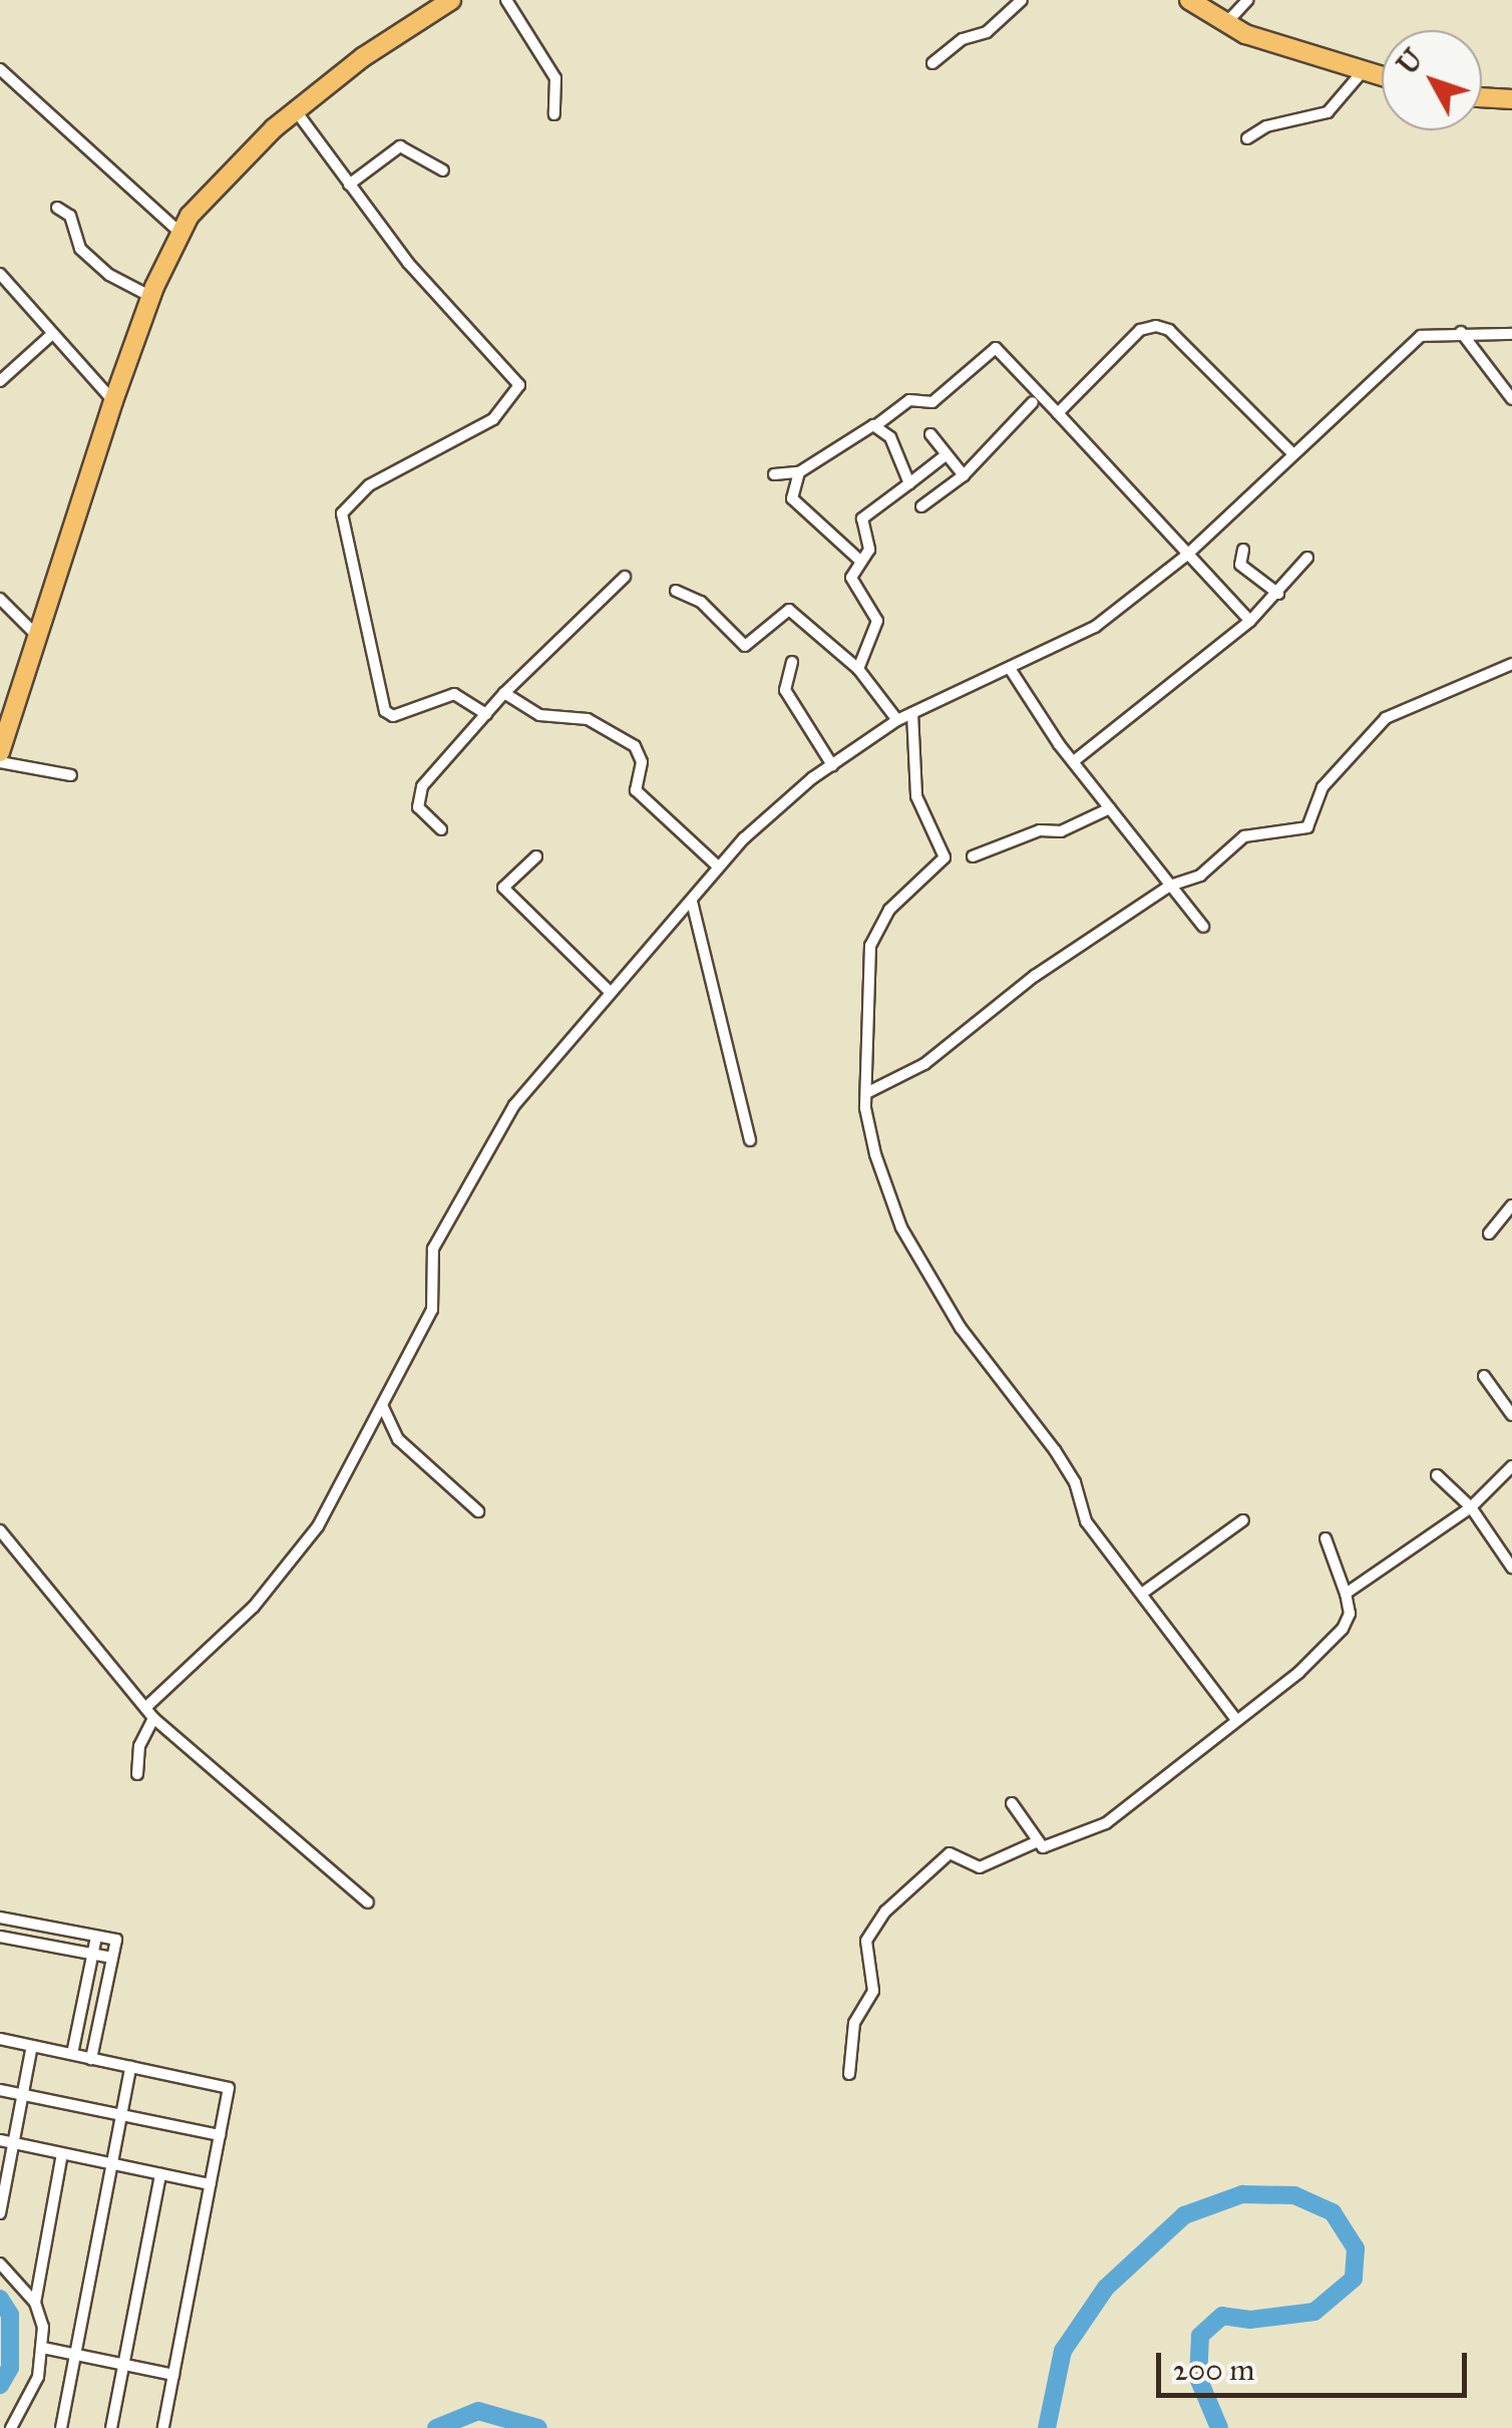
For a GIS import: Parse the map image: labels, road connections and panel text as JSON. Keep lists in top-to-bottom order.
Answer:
{
  "scale_bar": "200 m",
  "north": "top left"
}
